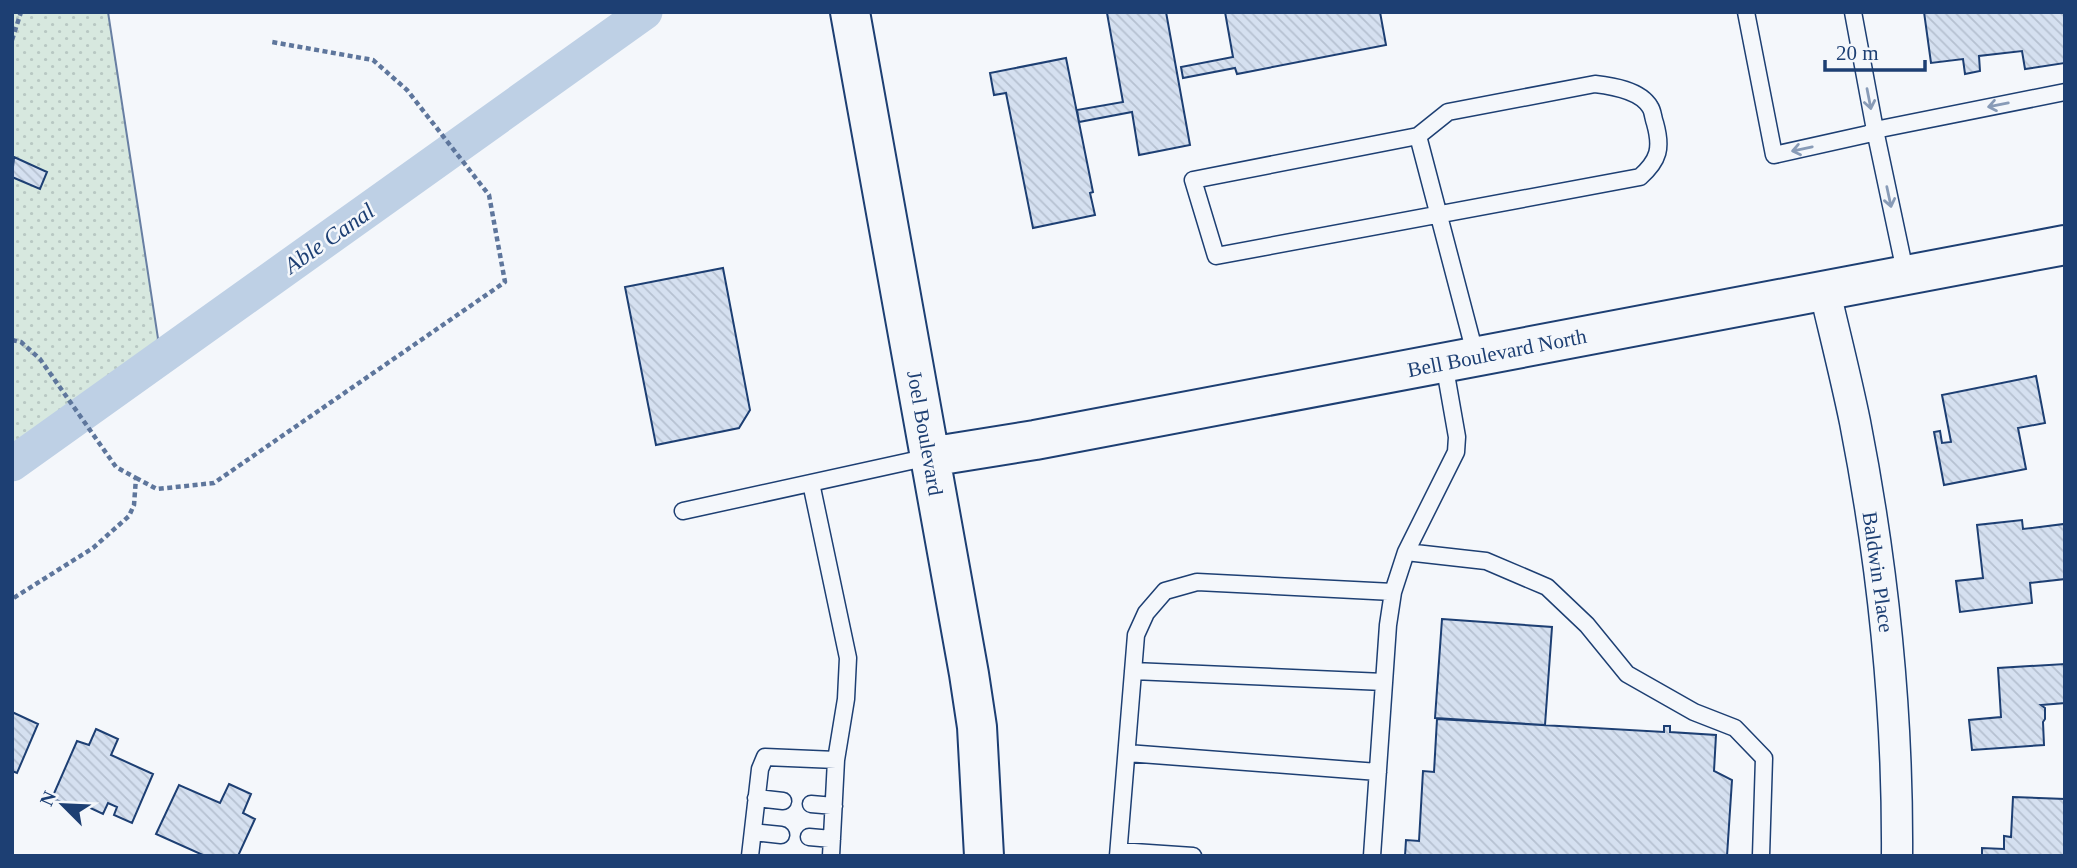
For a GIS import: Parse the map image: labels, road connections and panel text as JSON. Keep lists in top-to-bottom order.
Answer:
{
  "streets": {
    "street": ["Bell Boulevard North", "Joel Boulevard", "Baldwin Place"]
  },
  "crossings": [
    ["Bell Boulevard North", "Joel Boulevard"],
    ["Bell Boulevard North", "Baldwin Place"]
  ],
  "water": ["Able Canal"],
  "scale_bar": "20 m",
  "north": "top left"
}
